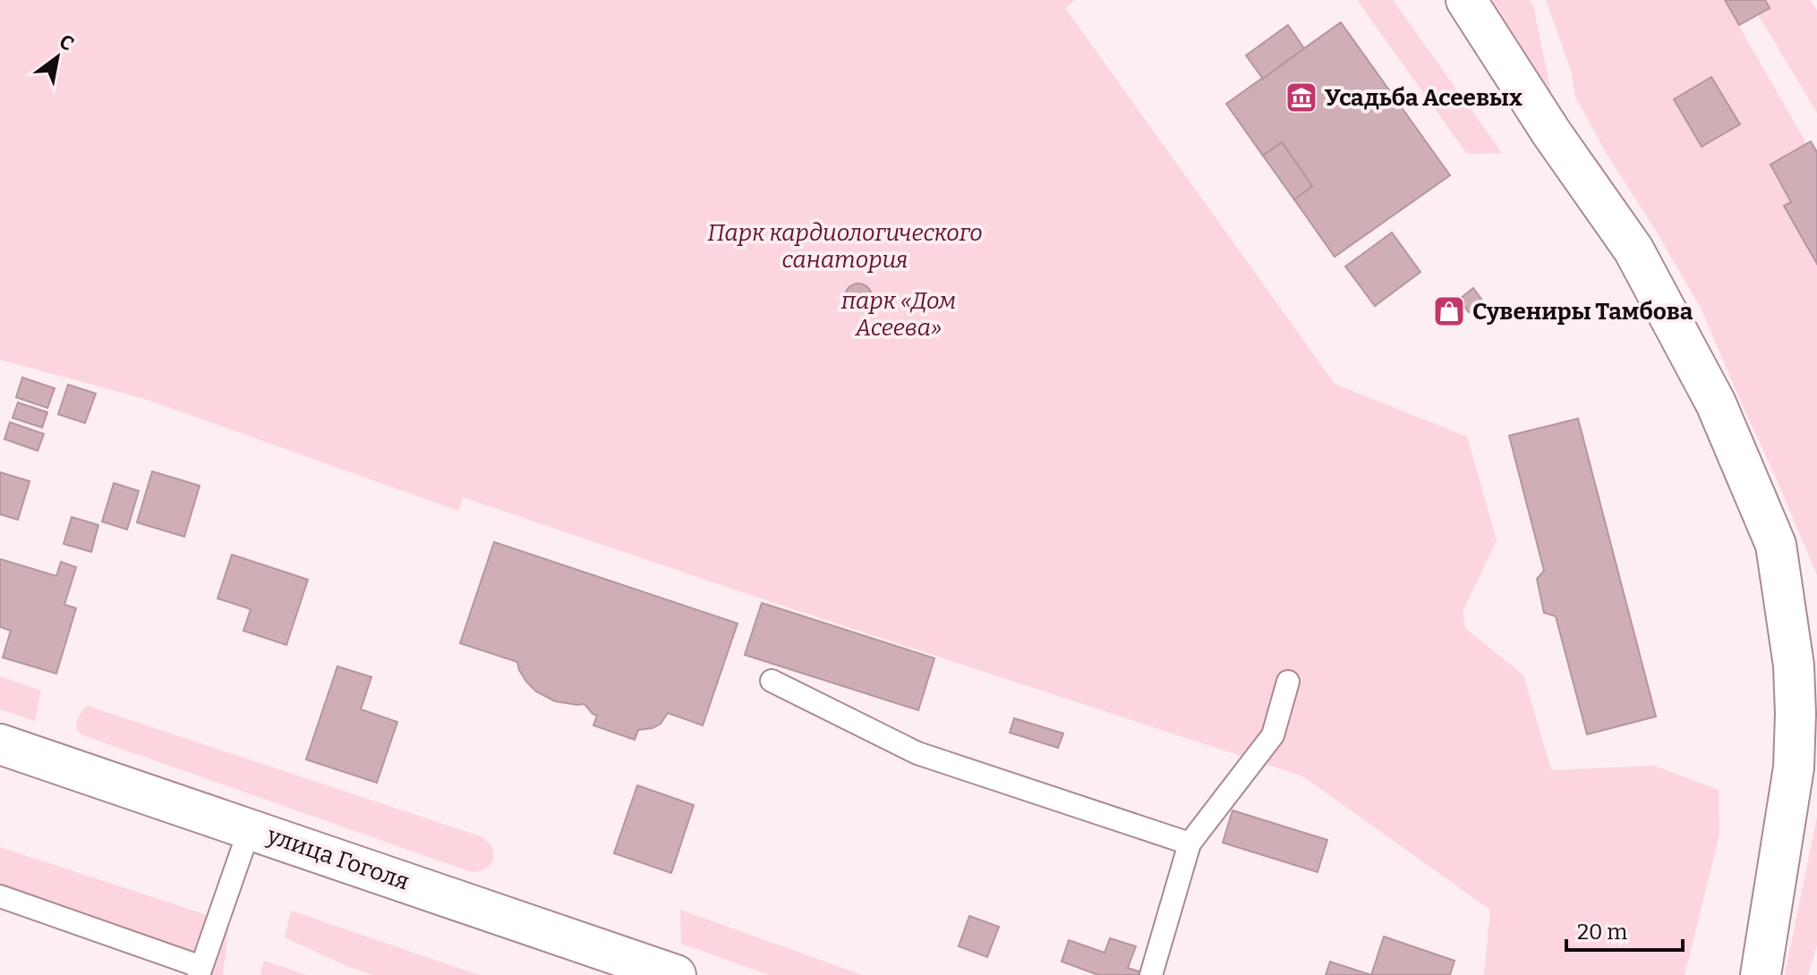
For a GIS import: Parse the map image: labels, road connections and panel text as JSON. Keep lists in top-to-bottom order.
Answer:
{
  "streets": {
    "street": ["улица Гоголя"]
  },
  "parks": ["Парк кардиологического санатория", "парк «Дом Асеева»"],
  "places": {
    "museum": ["Усадьба Асеевых"],
    "shop": ["Сувениры Тамбова"]
  },
  "scale_bar": "20 m",
  "north": "top right"
}
